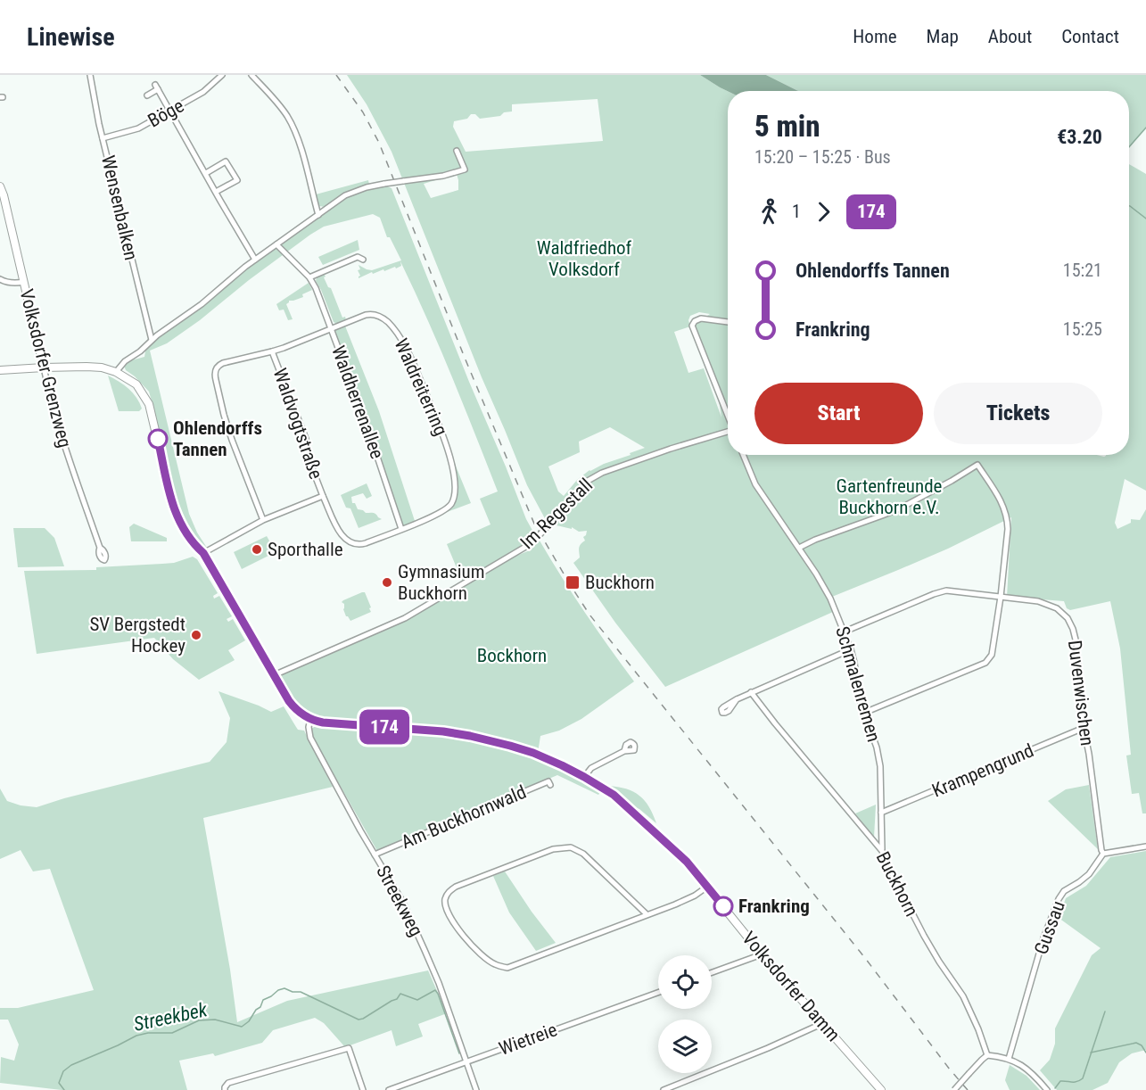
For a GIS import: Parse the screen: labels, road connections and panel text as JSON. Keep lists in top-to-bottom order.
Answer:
{
  "streets": {
    "main road": ["Volksdorfer Grenzweg", "Volksdorfer Damm"],
    "street": [
      "Böge",
      "Wensenbalken",
      "Waldreiterring",
      "Waldherrenallee",
      "Waldvogtstraße",
      "Im Regestall",
      "Schmalenremen",
      "Duvenwischen",
      "Krampengrund",
      "Am Buckhornwald",
      "Buckhorn",
      "Streekweg",
      "Gussau",
      "Wietreie"
    ]
  },
  "crossings": [
    ["Böge", "Wensenbalken"],
    ["Waldreiterring", "Waldherrenallee"],
    ["Waldreiterring", "Waldvogtstraße"],
    ["Schmalenremen", "Duvenwischen"],
    ["Schmalenremen", "Krampengrund"],
    ["Schmalenremen", "Buckhorn"],
    ["Duvenwischen", "Krampengrund"],
    ["Duvenwischen", "Gussau"],
    ["Am Buckhornwald", "Streekweg"],
    ["Streekweg", "Volksdorfer Damm"],
    ["Streekweg", "Wietreie"]
  ],
  "water": ["Streekbek"],
  "parks": ["Waldfriedhof Volksdorf", "Gartenfreunde Buckhorn e.V.", "Bockhorn"],
  "places": {
    "other": [
      "Ohlendorffs Tannen",
      "Sporthalle",
      "Gymnasium Buckhorn",
      "SV Bergstedt Hockey",
      "Frankring"
    ],
    "transit": ["Buckhorn"]
  },
  "lines": ["bus line 174"],
  "page": {
    "header": "Linewise",
    "nav": [
      "Home",
      "Map",
      "About",
      "Contact"
    ],
    "on_map": "174",
    "heading": ["5 min", "15:20 – 15:25 · Bus", "€3.20"],
    "legs": ["1", "174"],
    "list": [
      {
        "name": "Ohlendorffs Tannen",
        "value": "15:21"
      },
      {
        "name": "Frankring",
        "value": "15:25"
      }
    ],
    "buttons": ["Start", "Tickets"]
  }
}
